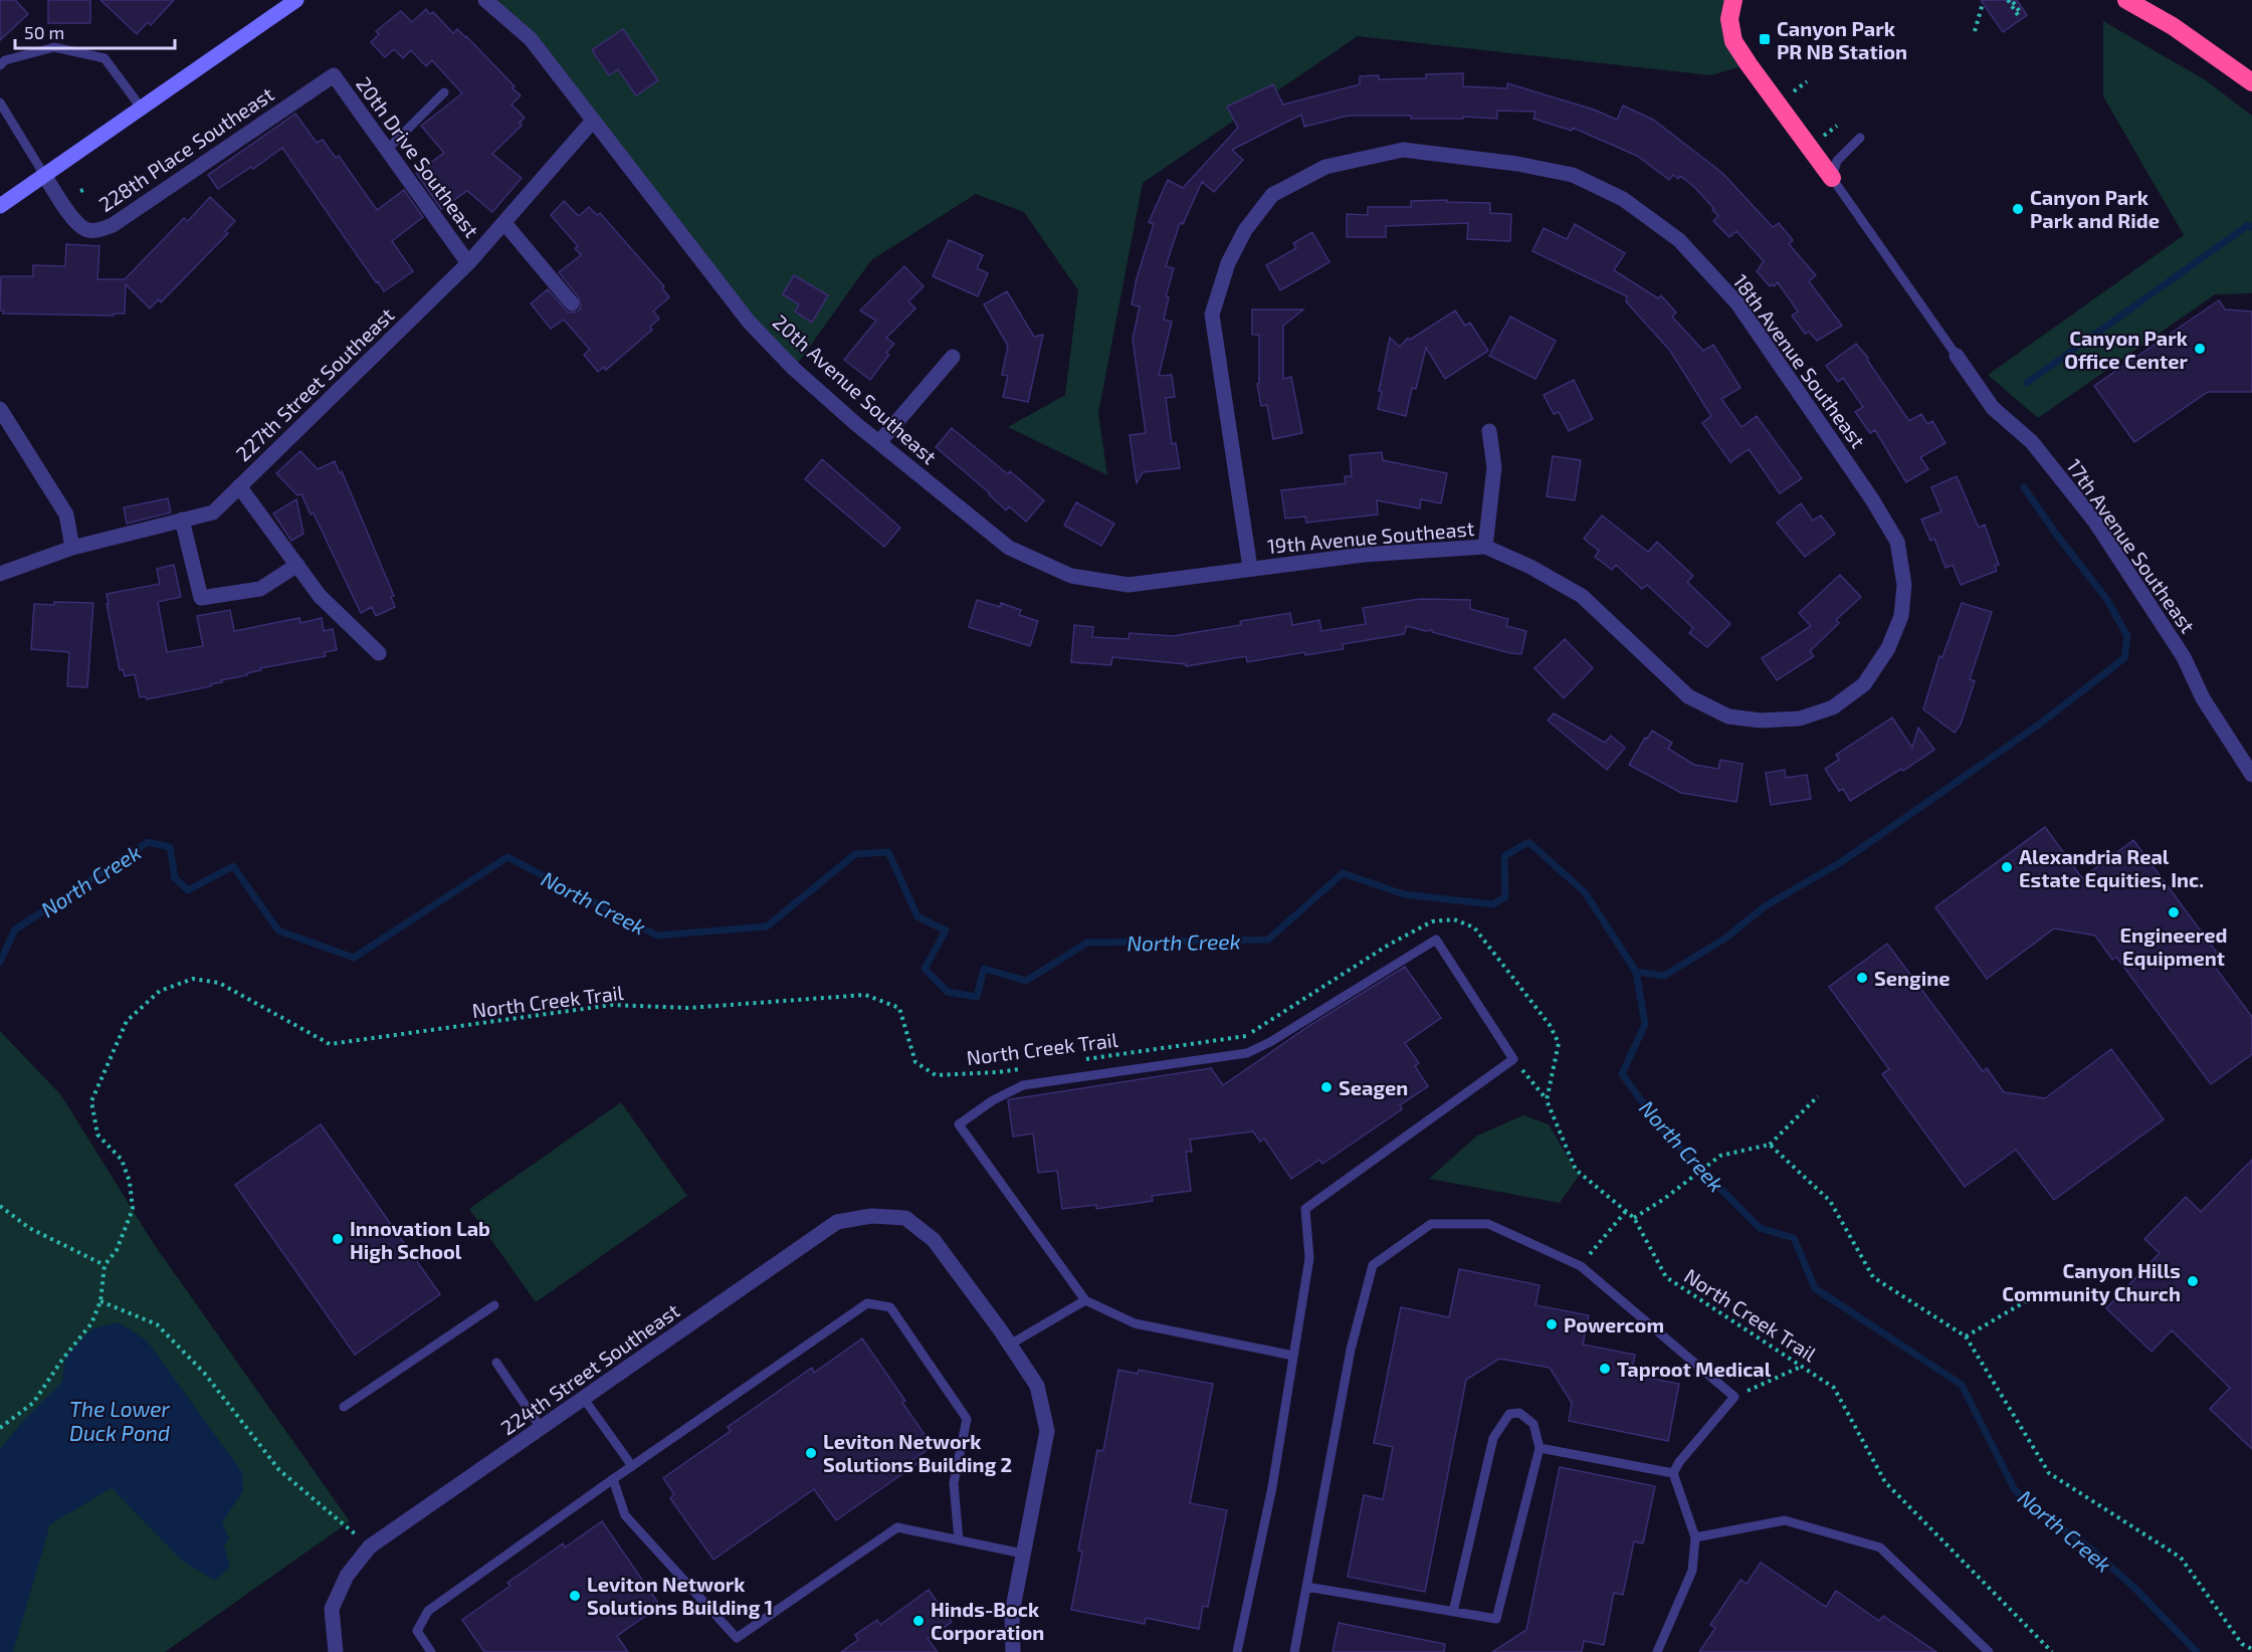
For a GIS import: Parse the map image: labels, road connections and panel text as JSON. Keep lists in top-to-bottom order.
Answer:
{
  "streets": {
    "street": [
      "228th Place Southeast",
      "20th Drive Southeast",
      "18th Avenue Southeast",
      "227th Street Southeast",
      "20th Avenue Southeast",
      "19th Avenue Southeast",
      "17th Avenue Southeast",
      "224th Street Southeast"
    ],
    "path": ["North Creek Trail"]
  },
  "crossings": [
    ["228th Place Southeast", "20th Drive Southeast"],
    ["20th Drive Southeast", "227th Street Southeast"],
    ["18th Avenue Southeast", "20th Avenue Southeast"],
    ["18th Avenue Southeast", "19th Avenue Southeast"],
    ["227th Street Southeast", "20th Avenue Southeast"],
    ["20th Avenue Southeast", "19th Avenue Southeast"]
  ],
  "water": ["North Creek", "The Lower Duck Pond"],
  "places": {
    "transit": ["Canyon Park PR NB Station"],
    "other": [
      "Canyon Park Park and Ride",
      "Canyon Park Office Center",
      "Alexandria Real Estate Equities, Inc.",
      "Engineered Equipment",
      "Sengine",
      "Seagen",
      "Innovation Lab High School",
      "Canyon Hills Community Church",
      "Powercom",
      "Taproot Medical",
      "Leviton Network Solutions Building 2",
      "Leviton Network Solutions Building 1",
      "Hinds-Bock Corporation"
    ]
  },
  "scale_bar": "50 m"
}
